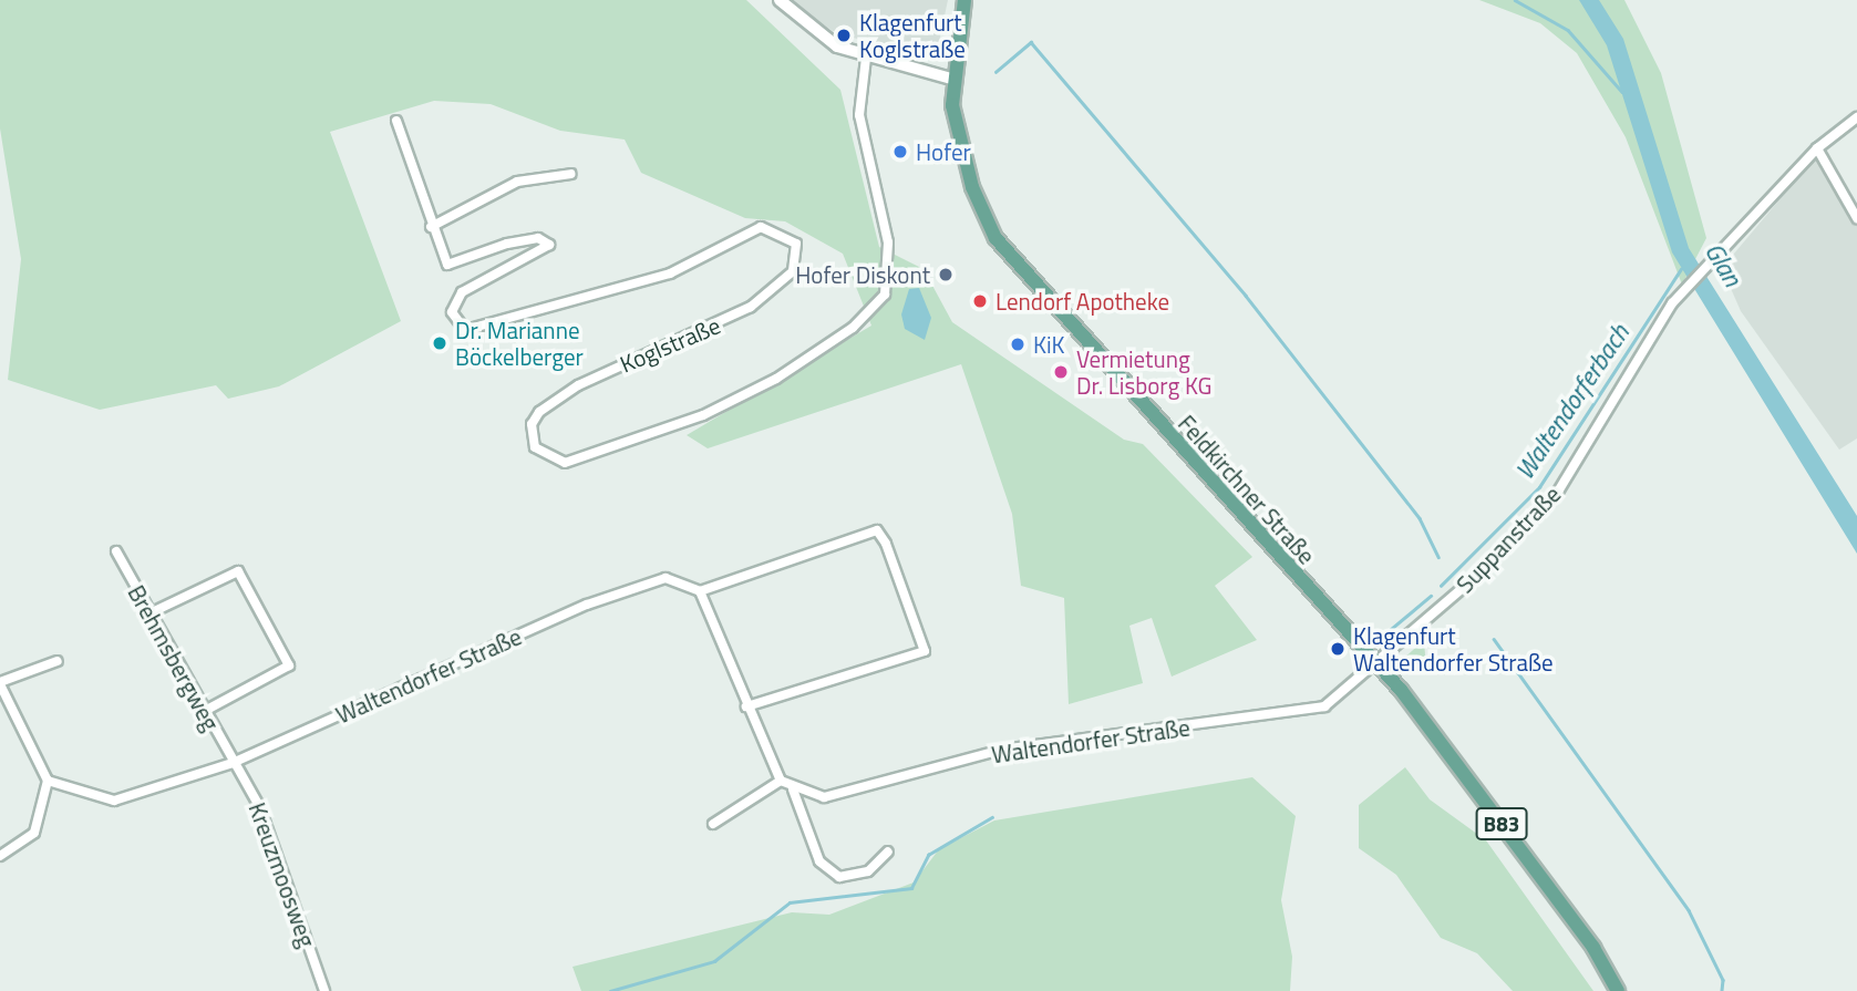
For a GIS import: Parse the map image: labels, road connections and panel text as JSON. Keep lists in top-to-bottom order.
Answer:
{
  "streets": {
    "main road": ["Feldkirchner Straße", "B83"],
    "street": [
      "Koglstraße",
      "Suppanstraße",
      "Brehmsbergweg",
      "Waltendorfer Straße",
      "Kreuzmoosweg"
    ]
  },
  "crossings": [
    ["Feldkirchner Straße", "Suppanstraße"],
    ["Feldkirchner Straße", "Waltendorfer Straße"],
    ["Feldkirchner Straße", "B83"],
    ["Suppanstraße", "Waltendorfer Straße"],
    ["Brehmsbergweg", "Waltendorfer Straße"],
    ["Brehmsbergweg", "Kreuzmoosweg"],
    ["Waltendorfer Straße", "Kreuzmoosweg"]
  ],
  "water": ["Glan", "Waltendorferbach"],
  "places": [
    "Klagenfurt Koglstraße",
    "Hofer",
    "Hofer Diskont",
    "Lendorf Apotheke",
    "Dr. Marianne Böckelberger",
    "KiK",
    "Vermietung Dr. Lisborg KG",
    "Klagenfurt Waltendorfer Straße"
  ]
}
